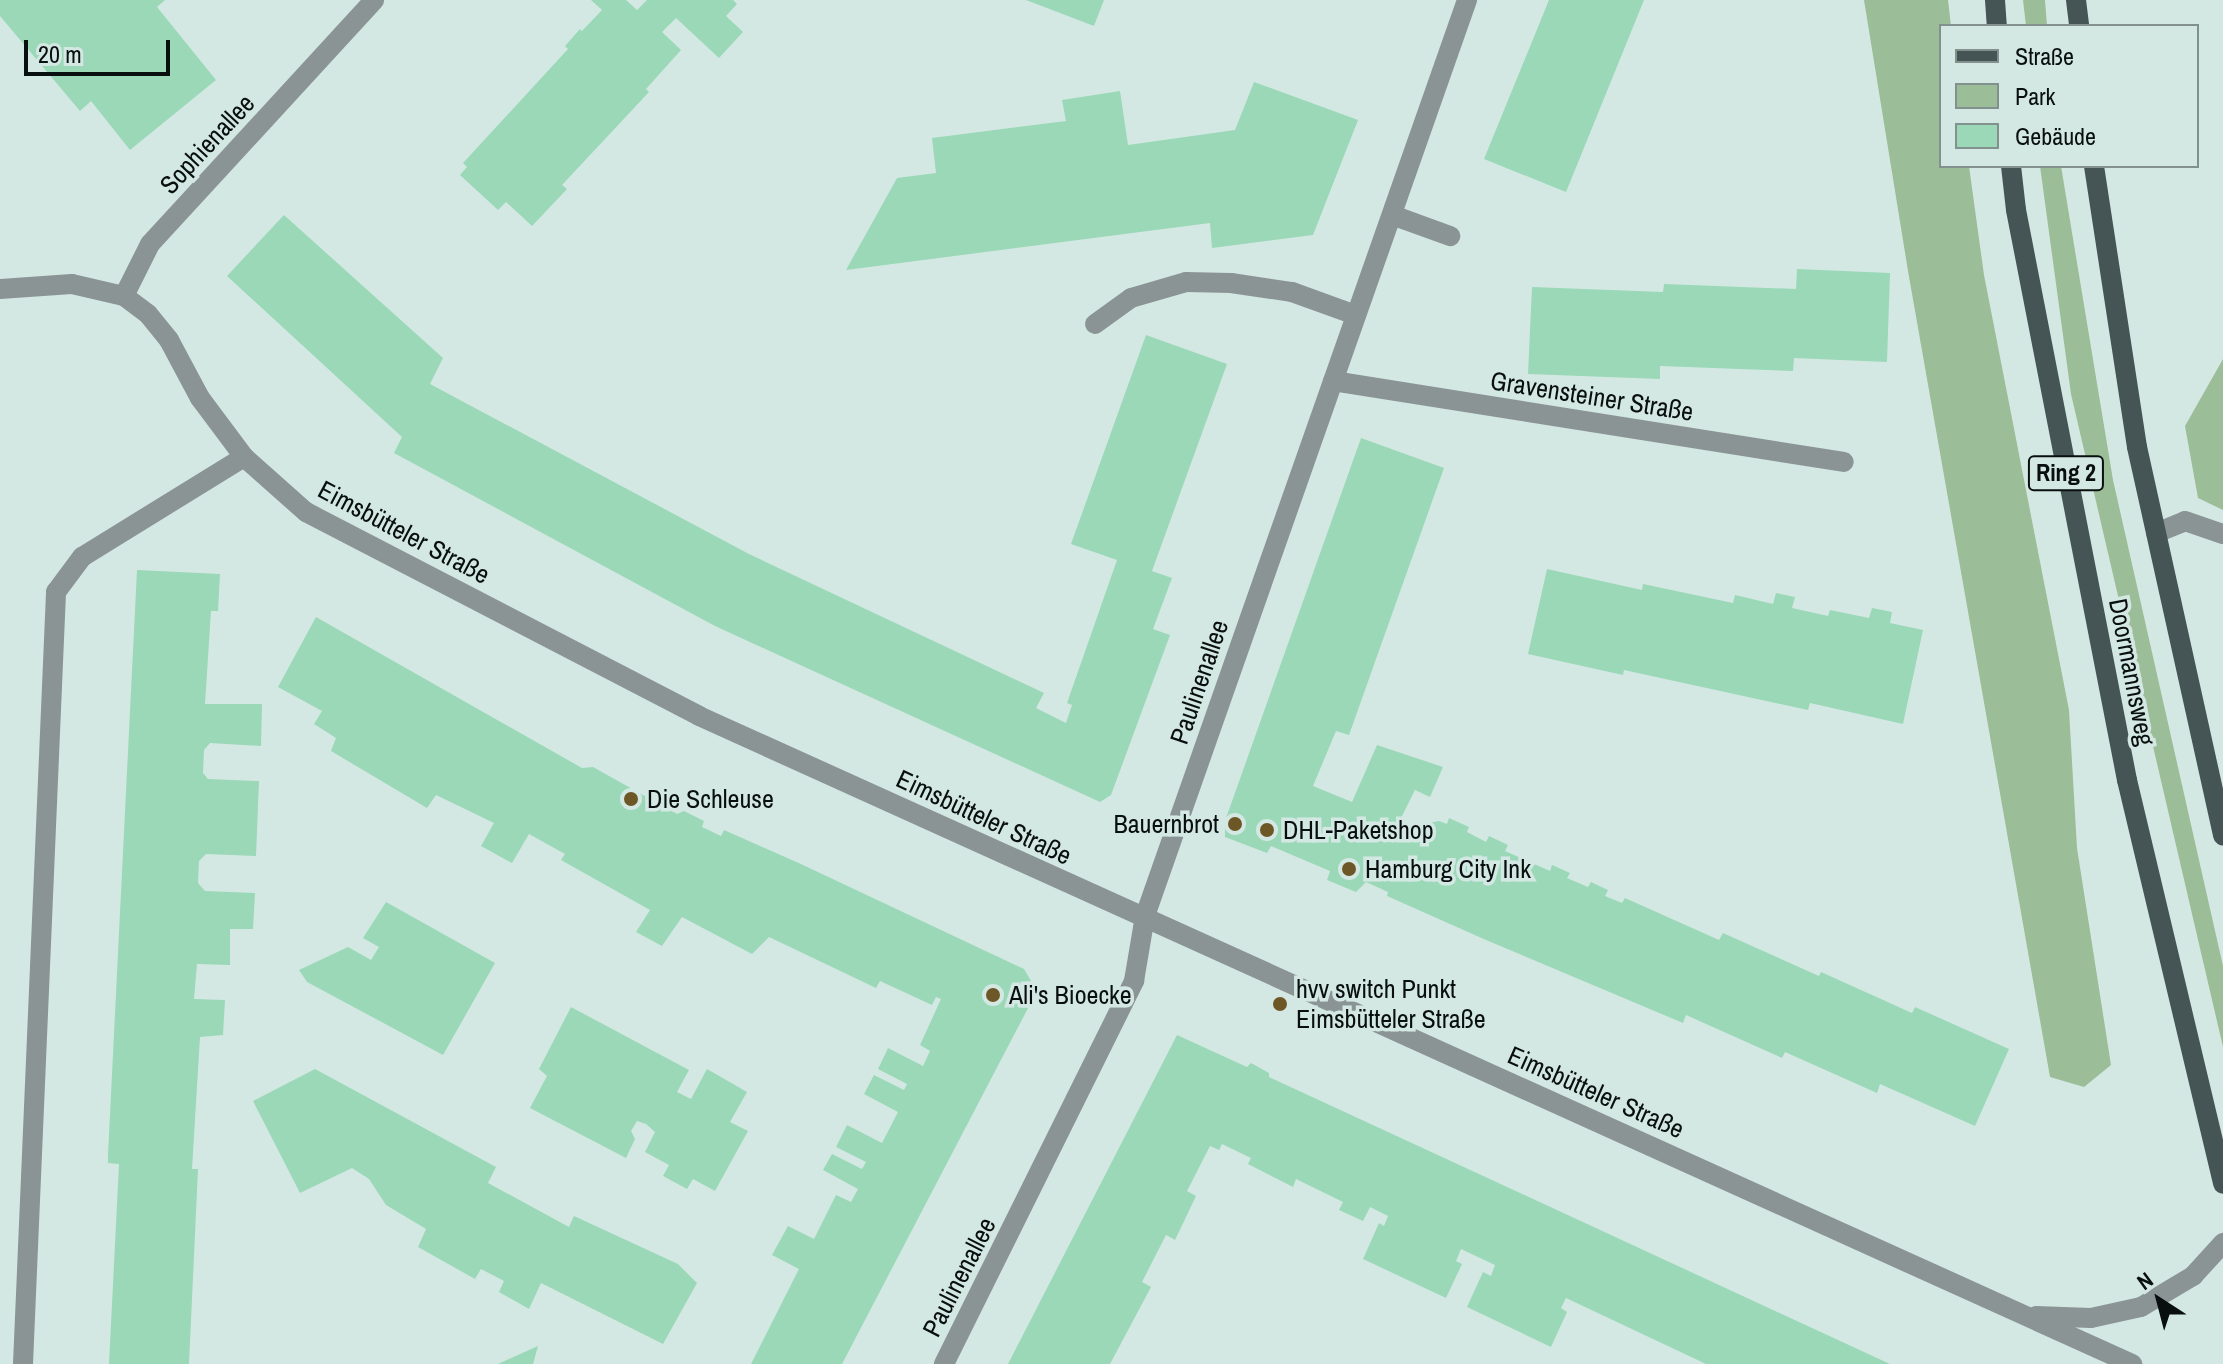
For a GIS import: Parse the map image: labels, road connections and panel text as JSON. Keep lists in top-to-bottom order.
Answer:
{
  "streets": {
    "main road": ["Ring 2", "Doormannsweg"],
    "street": [
      "Sophienallee",
      "Gravensteiner Straße",
      "Eimsbütteler Straße",
      "Paulinenallee"
    ]
  },
  "crossings": [
    ["Sophienallee", "Eimsbütteler Straße"],
    ["Gravensteiner Straße", "Paulinenallee"],
    ["Eimsbütteler Straße", "Paulinenallee"]
  ],
  "places": [
    "Die Schleuse",
    "Bauernbrot",
    "DHL-Paketshop",
    "Hamburg City Ink",
    "Ali's Bioecke",
    "hvv switch Punkt Eimsbütteler Straße"
  ],
  "legend": ["Straße", "Park", "Gebäude"],
  "scale_bar": "20 m",
  "north": "top left"
}
